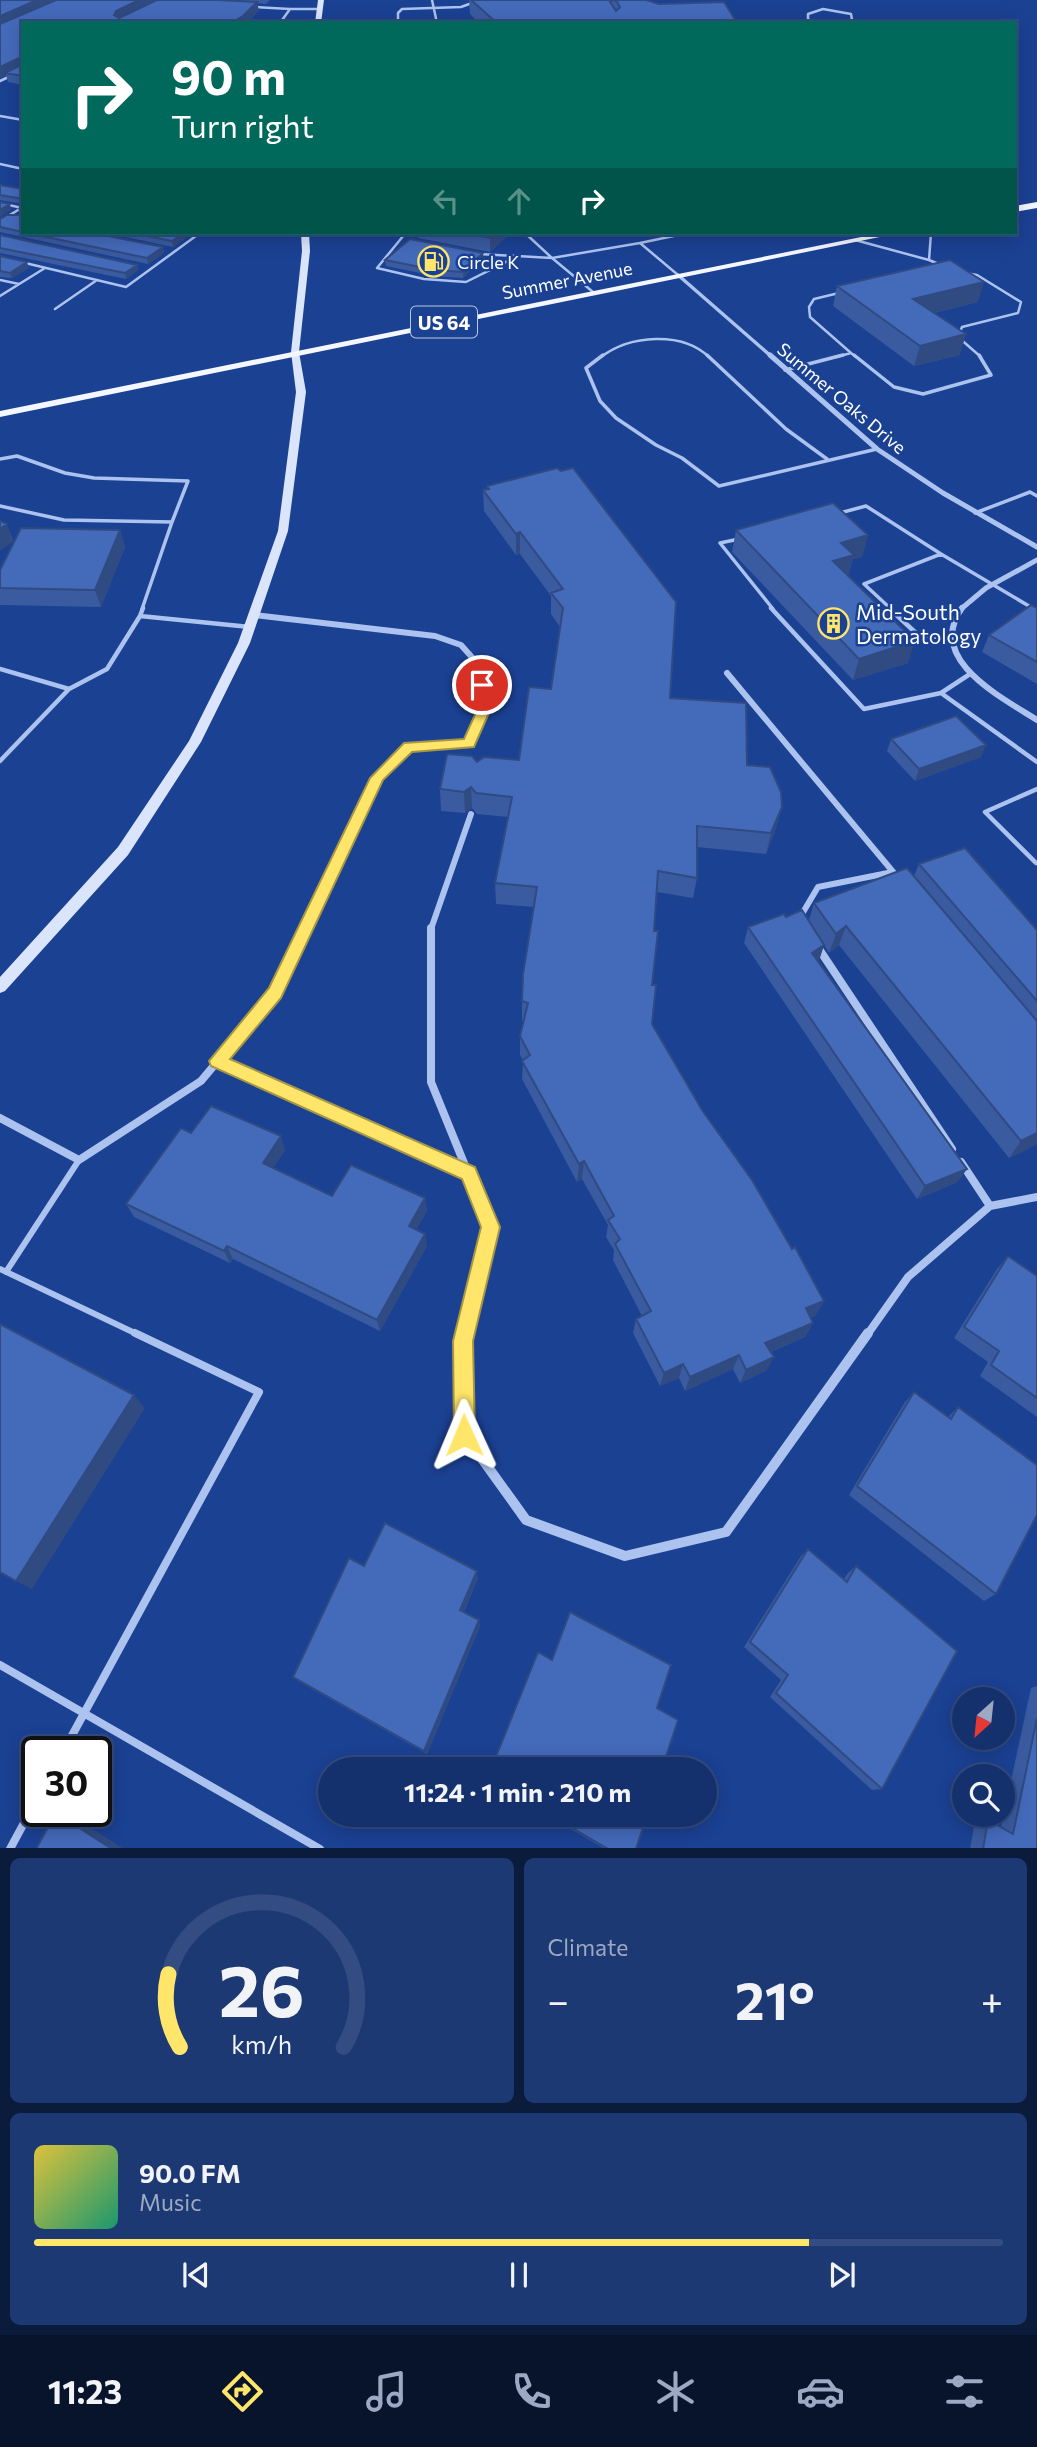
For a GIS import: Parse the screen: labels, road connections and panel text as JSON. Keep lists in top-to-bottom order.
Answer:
{
  "streets": {
    "main road": ["Summer Avenue", "US 64"],
    "street": ["Summer Oaks Drive"]
  },
  "crossings": [
    ["Summer Avenue", "Summer Oaks Drive"]
  ],
  "places": {
    "fuel station": ["Circle K"],
    "building": ["Mid-South Dermatology"]
  },
  "north": "bottom left",
  "page": {
    "turn": ["90 m", "Turn right"],
    "limit": "30",
    "trip": "11:24 · 1 min · 210 m",
    "tile": "Climate",
    "heat": ["−", "21°", "+"],
    "song": ["90.0 FM", "Music"],
    "tabs": "11:23",
    "gauge": ["26", "km/h"]
  }
}
